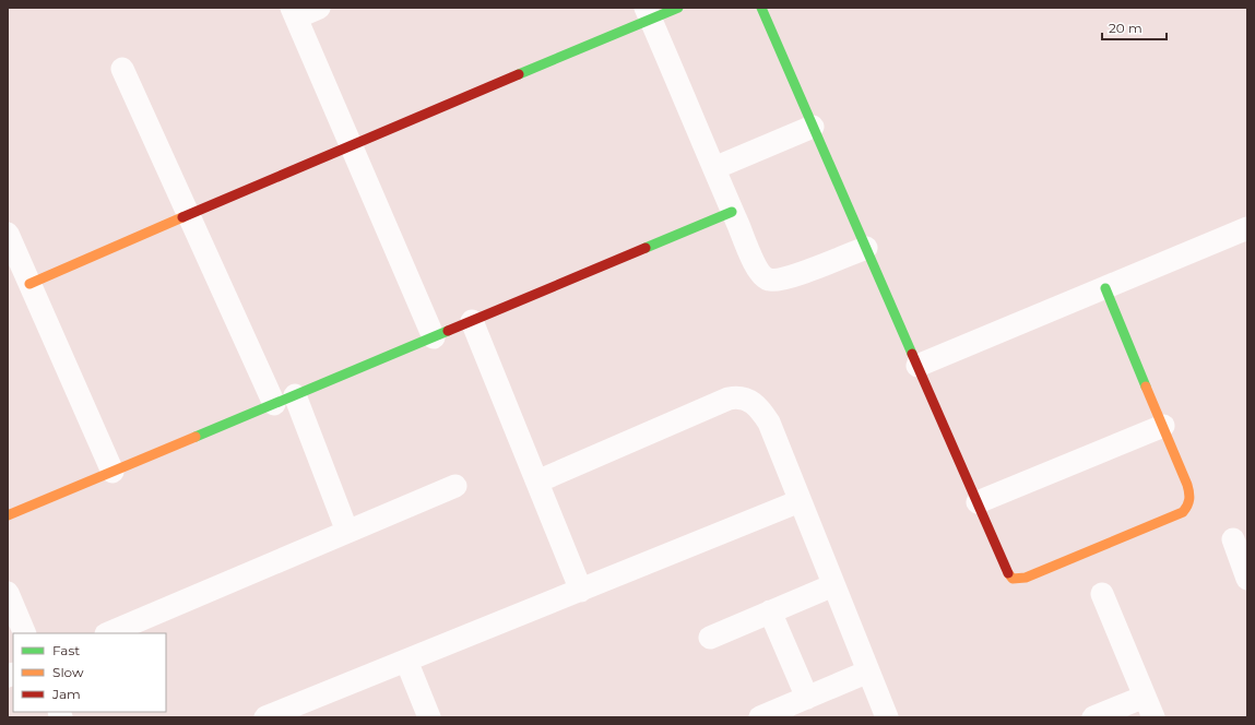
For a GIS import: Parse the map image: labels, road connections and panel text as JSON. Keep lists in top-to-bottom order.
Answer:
{
  "legend": ["Fast", "Slow", "Jam"],
  "scale_bar": "20 m"
}
